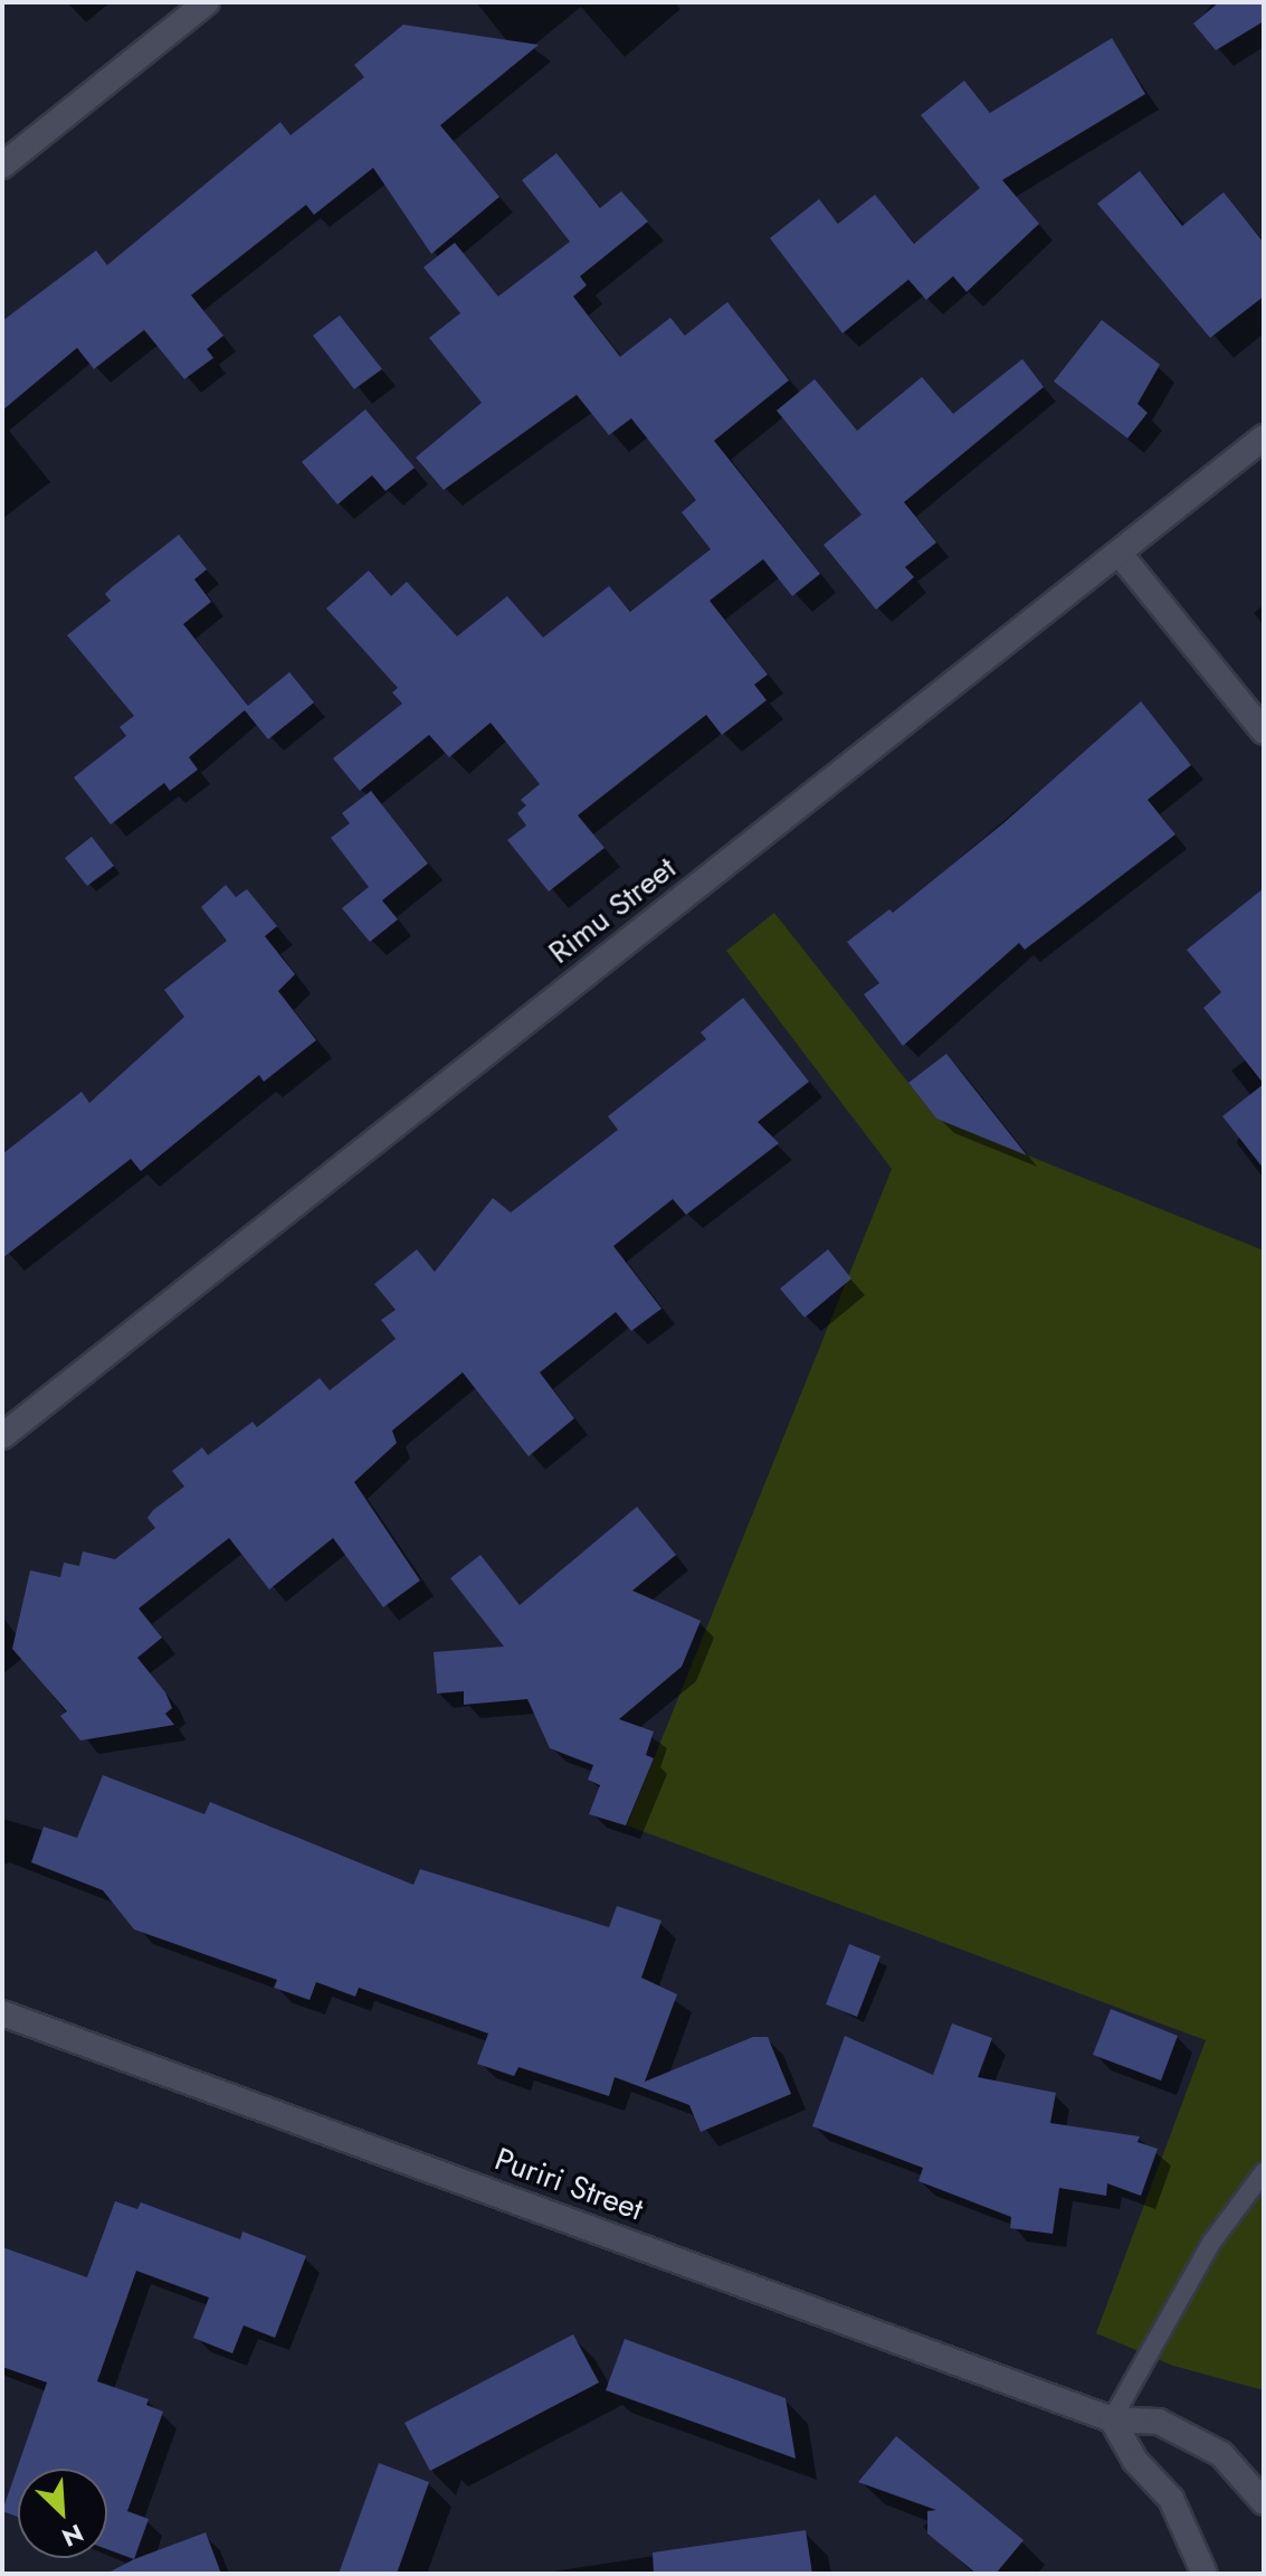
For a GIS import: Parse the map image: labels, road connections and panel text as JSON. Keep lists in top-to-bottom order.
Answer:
{
  "streets": {
    "street": ["Rimu Street", "Puriri Street"]
  },
  "north": "bottom right"
}
